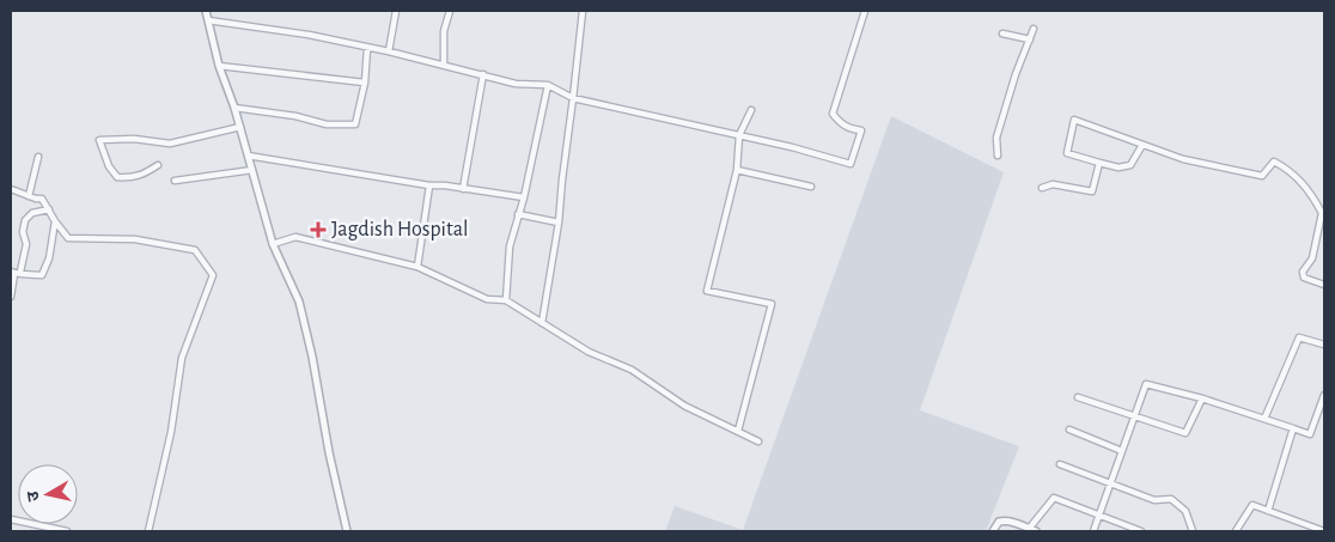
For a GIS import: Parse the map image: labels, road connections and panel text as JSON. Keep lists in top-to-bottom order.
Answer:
{
  "places": {
    "health": ["Jagdish Hospital"]
  },
  "north": "left"
}
